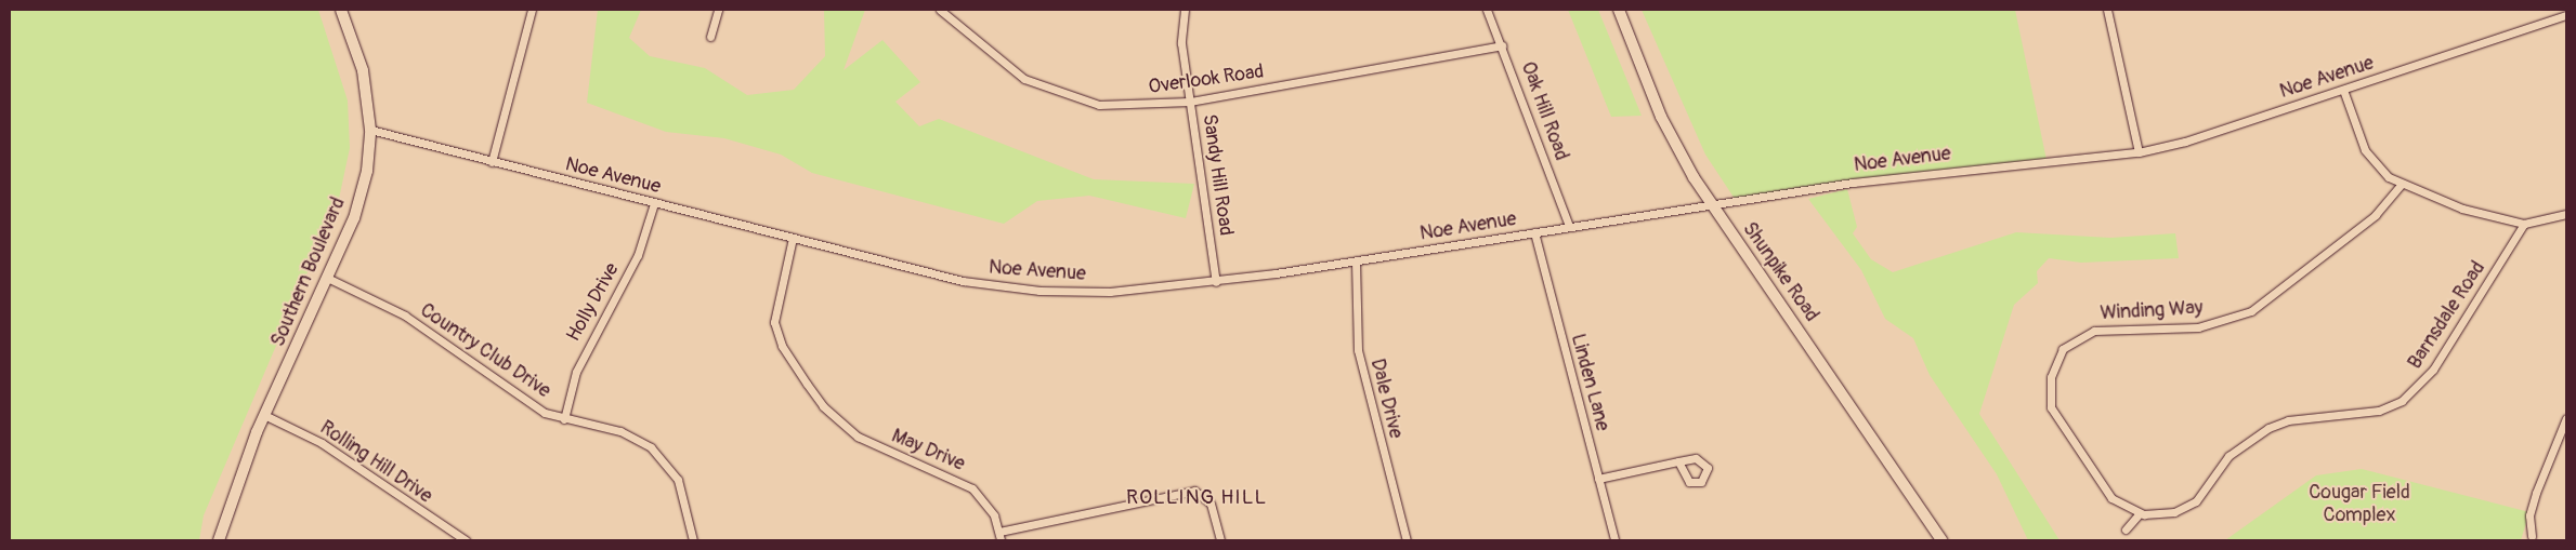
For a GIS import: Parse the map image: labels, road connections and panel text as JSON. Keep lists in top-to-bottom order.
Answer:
{
  "streets": {
    "main road": ["Southern Boulevard", "Shunpike Road"],
    "street": [
      "Noe Avenue",
      "Overlook Road",
      "Oak Hill Road",
      "Sandy Hill Road",
      "Holly Drive",
      "Winding Way",
      "Barnsdale Road",
      "Country Club Drive",
      "Linden Lane",
      "Dale Drive",
      "May Drive",
      "Rolling Hill Drive"
    ]
  },
  "crossings": [
    ["Noe Avenue", "Oak Hill Road"],
    ["Noe Avenue", "Sandy Hill Road"],
    ["Noe Avenue", "Southern Boulevard"],
    ["Noe Avenue", "Shunpike Road"],
    ["Noe Avenue", "Holly Drive"],
    ["Noe Avenue", "Linden Lane"],
    ["Noe Avenue", "Dale Drive"],
    ["Noe Avenue", "May Drive"],
    ["Overlook Road", "Oak Hill Road"],
    ["Overlook Road", "Sandy Hill Road"],
    ["Southern Boulevard", "Country Club Drive"],
    ["Southern Boulevard", "Rolling Hill Drive"],
    ["Holly Drive", "Country Club Drive"],
    ["Winding Way", "Barnsdale Road"]
  ],
  "districts": ["ROLLING HILL"],
  "parks": ["Cougar Field Complex"]
}
